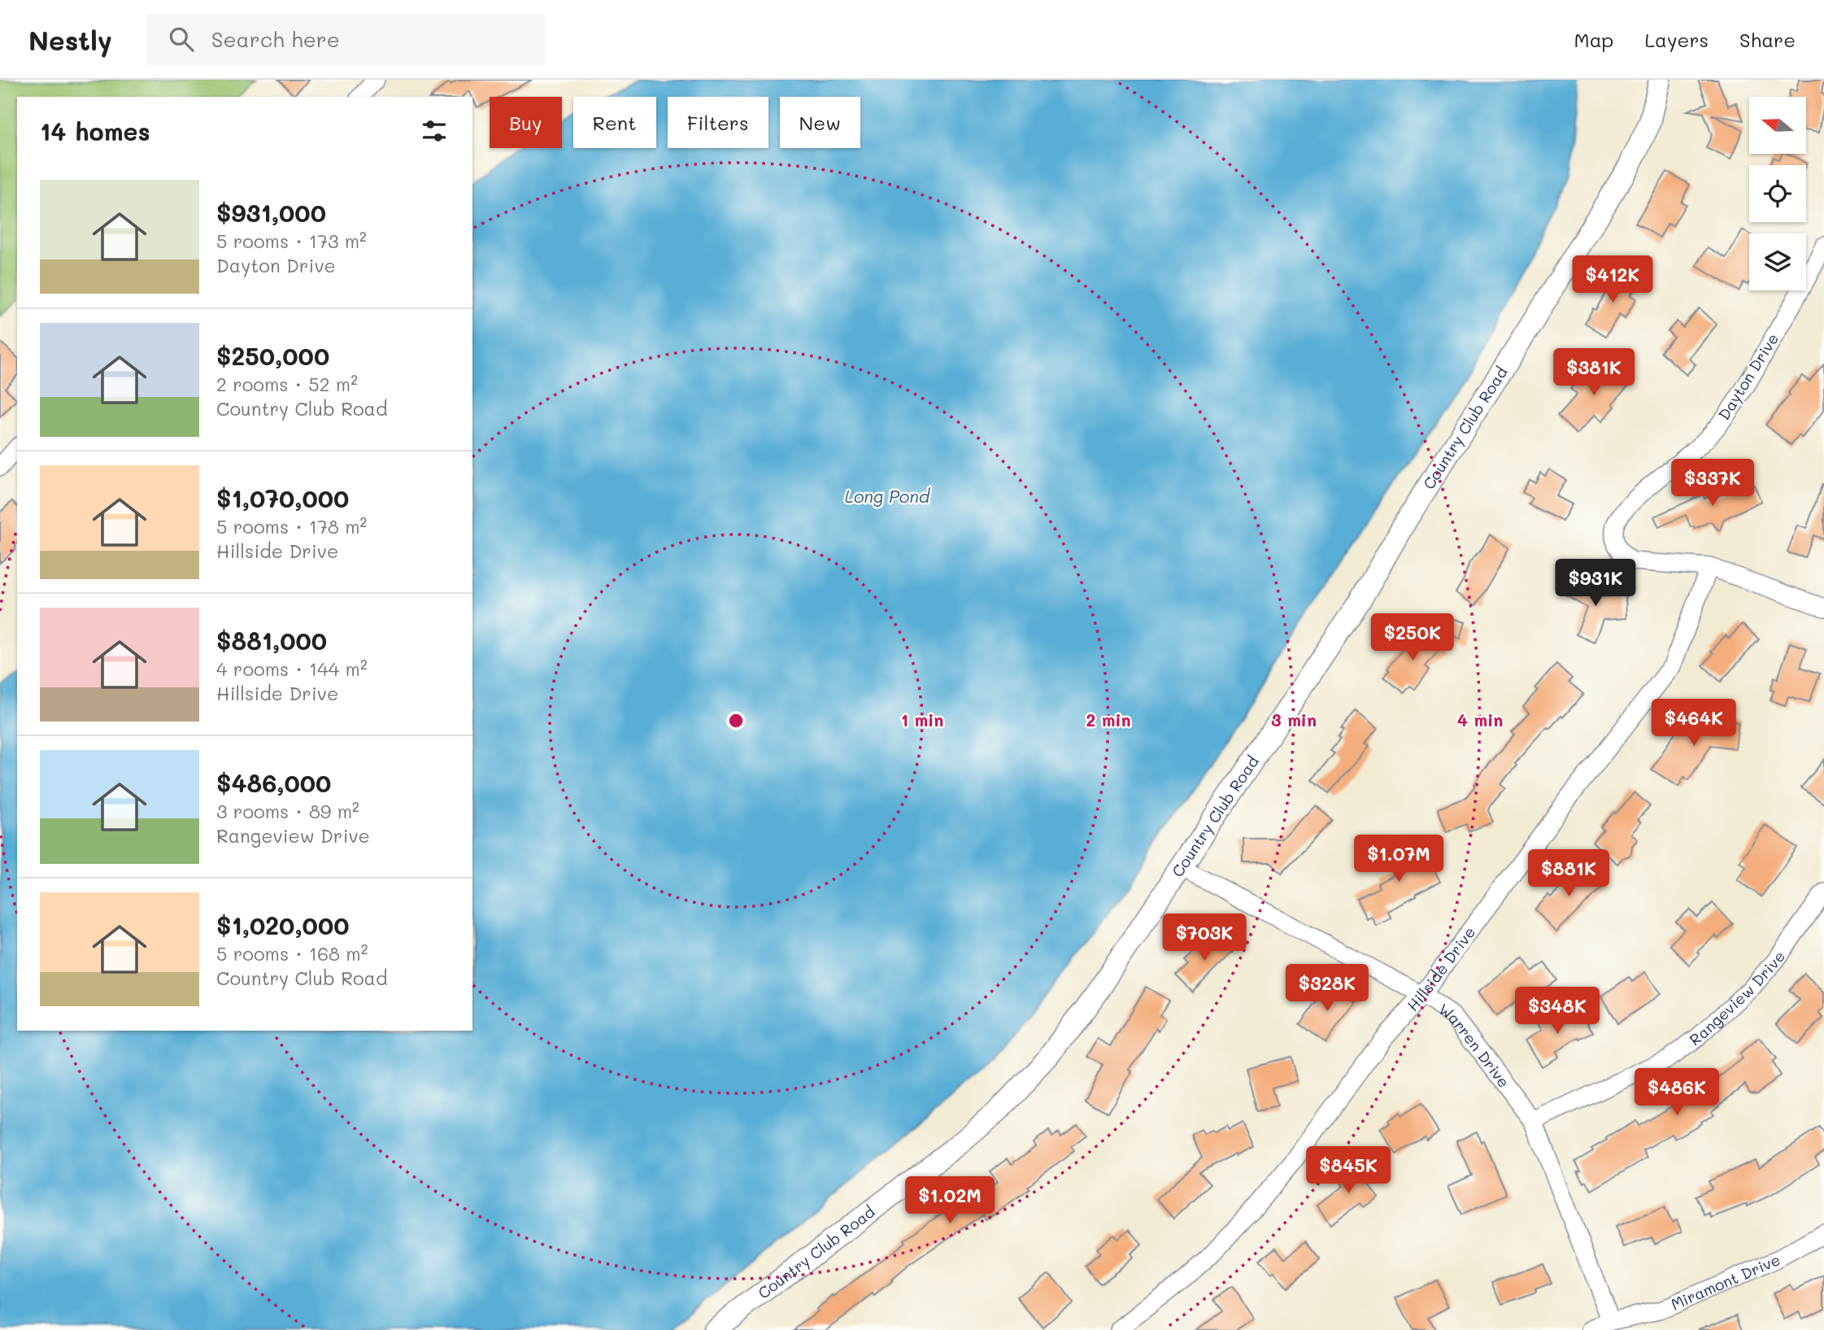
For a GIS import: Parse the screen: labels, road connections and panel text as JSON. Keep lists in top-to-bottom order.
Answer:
{
  "streets": {
    "street": [
      "Dayton Drive",
      "Country Club Road",
      "Hillside Drive",
      "Rangeview Drive",
      "Warren Drive",
      "Miramont Drive"
    ]
  },
  "crossings": [
    ["Dayton Drive", "Hillside Drive"],
    ["Country Club Road", "Warren Drive"],
    ["Hillside Drive", "Warren Drive"],
    ["Rangeview Drive", "Warren Drive"],
    ["Warren Drive", "Miramont Drive"]
  ],
  "water": ["Long Pond"],
  "north": "left",
  "page": {
    "header": "Nestly",
    "search": "Search here",
    "nav": ["Map", "Layers", "Share"],
    "chip": [
      "Buy",
      "Rent",
      "Filters",
      "New"
    ],
    "heading": "14 homes",
    "list": [
      {
        "name": "$931,000",
        "note": "5 rooms · 173 m² · Dayton Drive"
      },
      {
        "name": "$250,000",
        "note": "2 rooms · 52 m² · Country Club Road"
      },
      {
        "name": "$1,070,000",
        "note": "5 rooms · 178 m² · Hillside Drive"
      },
      {
        "name": "$881,000",
        "note": "4 rooms · 144 m² · Hillside Drive"
      },
      {
        "name": "$486,000",
        "note": "3 rooms · 89 m² · Rangeview Drive"
      },
      {
        "name": "$1,020,000",
        "note": "5 rooms · 168 m² · Country Club Road"
      }
    ],
    "price": [
      "$412K",
      "$381K",
      "$337K",
      "$931K",
      "$250K",
      "$464K",
      "$1.07M",
      "$881K",
      "$703K",
      "$328K",
      "$348K",
      "$486K",
      "$845K",
      "$1.02M"
    ]
  },
  "rings": [
    "1 min",
    "2 min",
    "3 min",
    "4 min"
  ]
}
